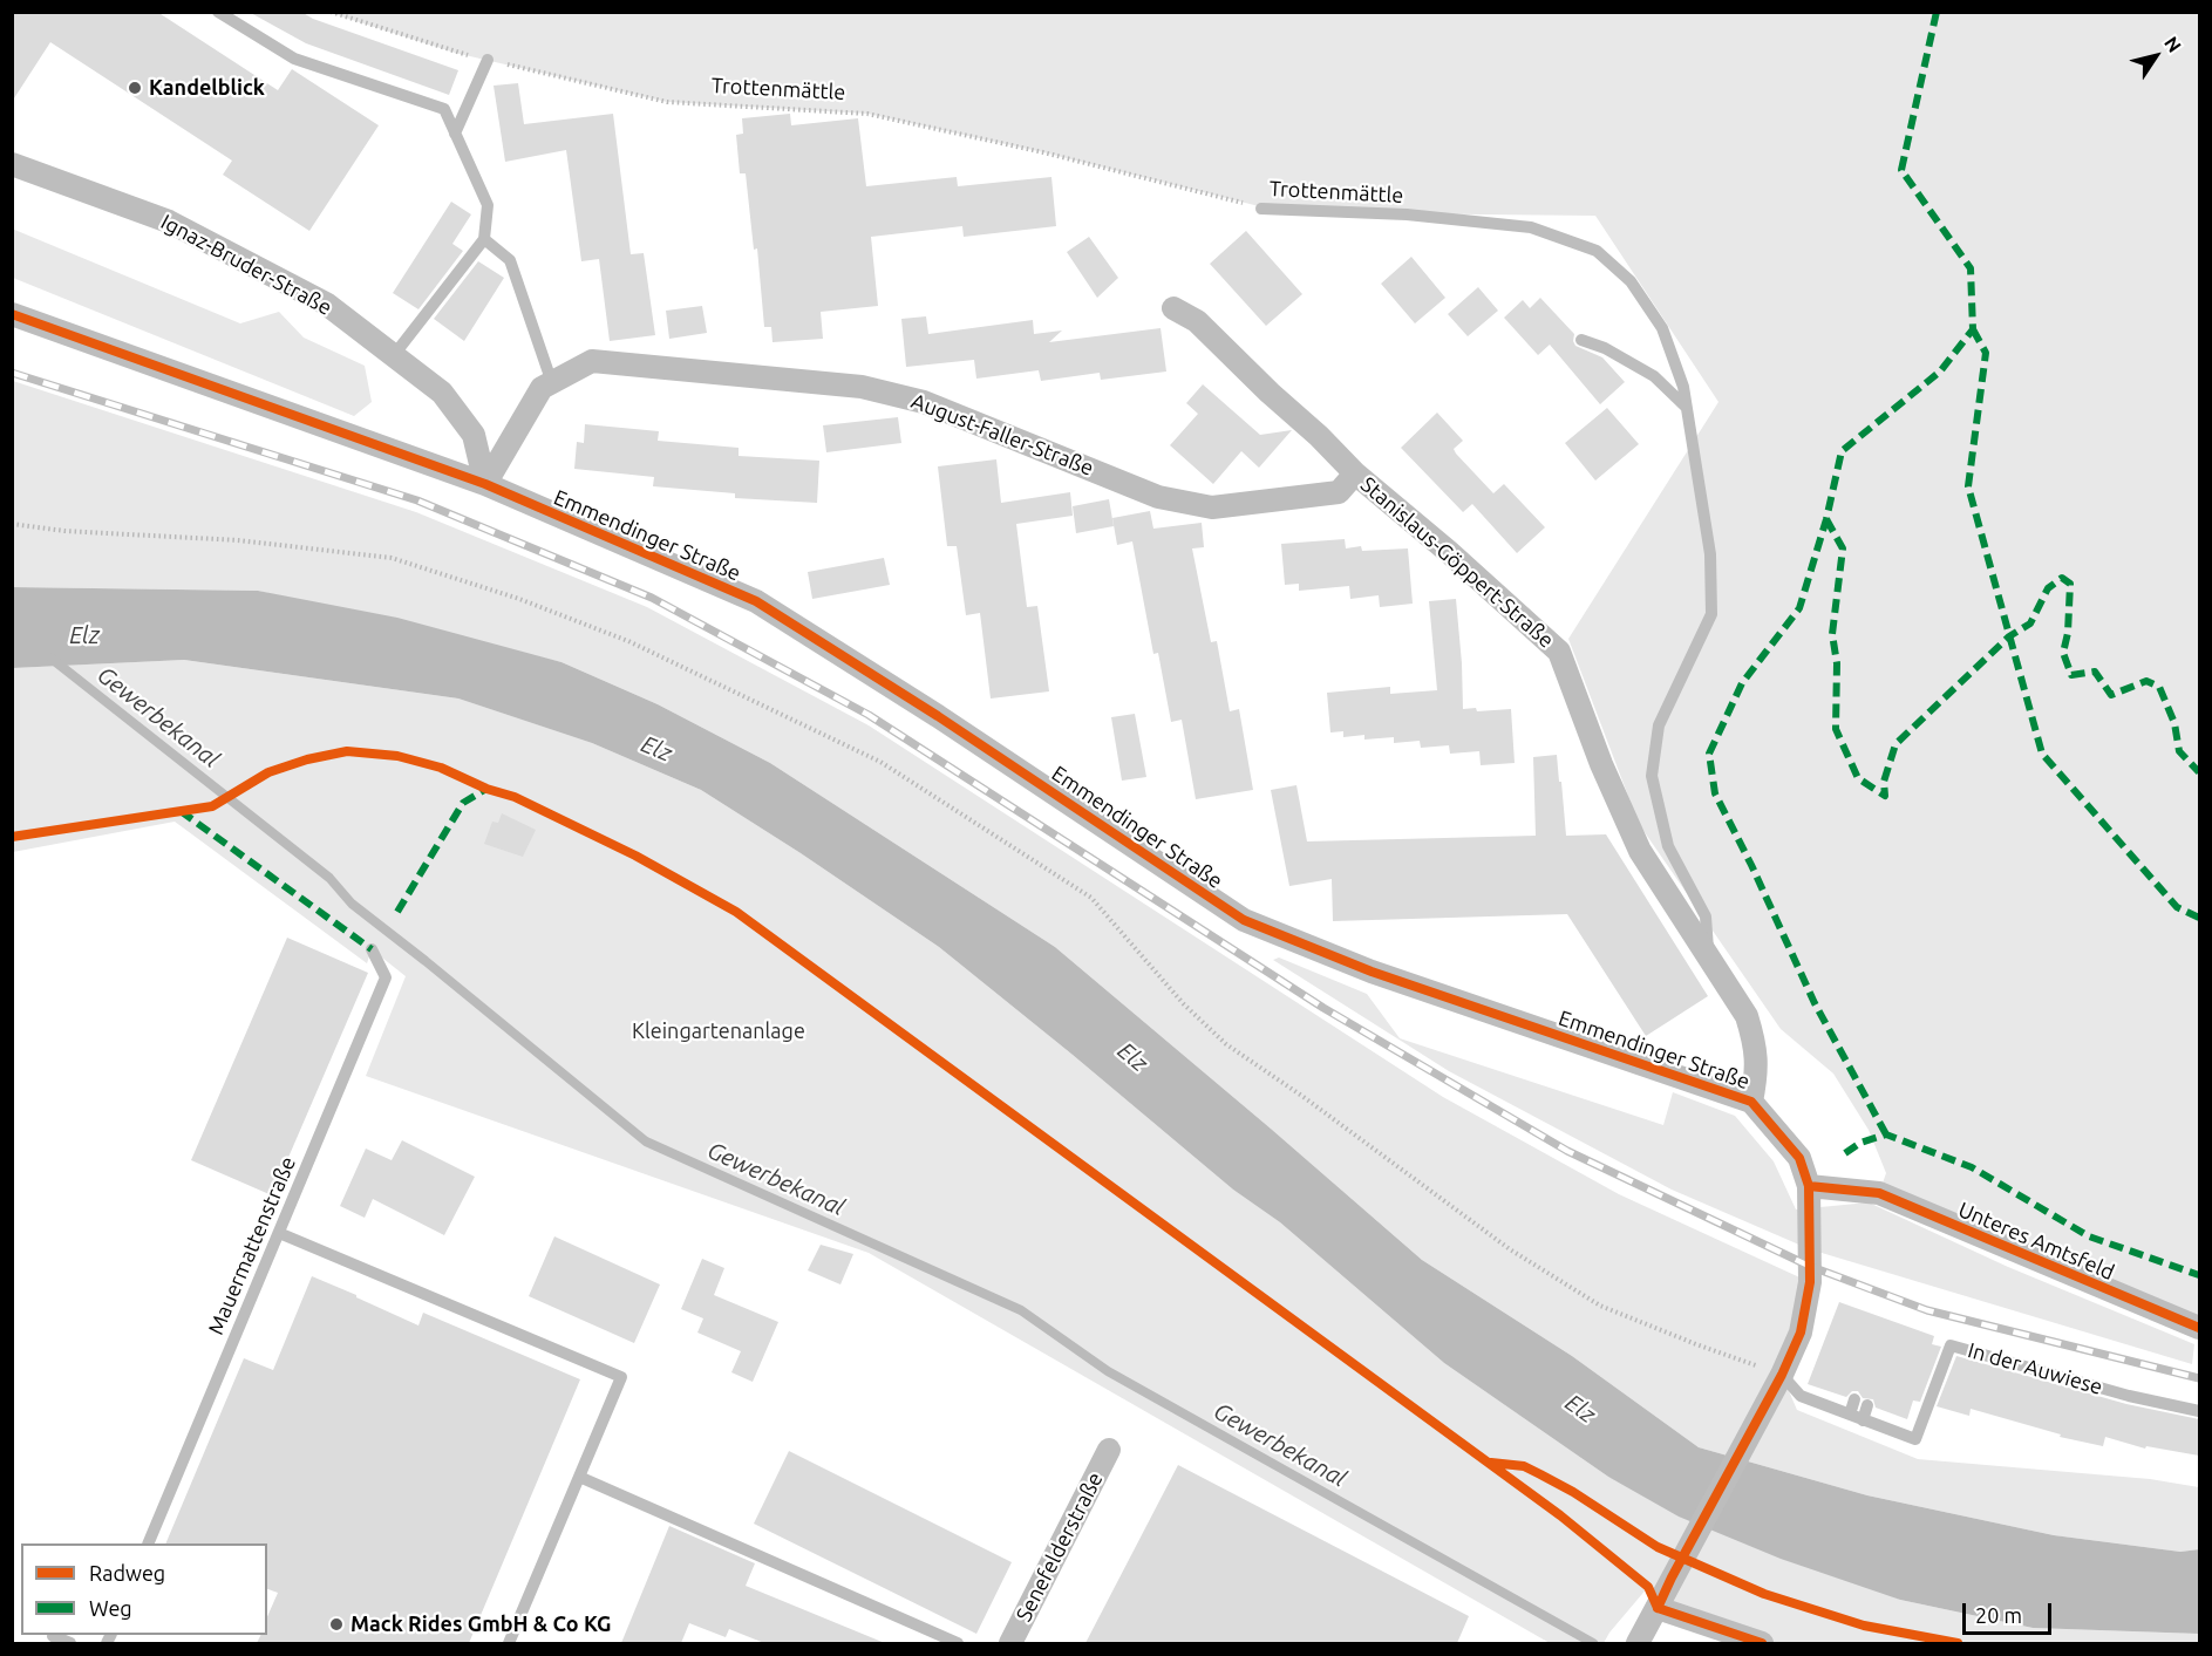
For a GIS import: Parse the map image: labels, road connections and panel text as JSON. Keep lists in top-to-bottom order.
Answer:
{
  "streets": {
    "street": [
      "Ignaz-Bruder-Straße",
      "August-Faller-Straße",
      "Emmendinger Straße",
      "Stanislaus-Göppert-Straße",
      "Unteres Amtsfeld",
      "Senefelderstraße"
    ],
    "lane": ["Trottenmättle", "Mauermattenstraße", "In der Auwiese"]
  },
  "crossings": [
    ["Trottenmättle", "Stanislaus-Göppert-Straße"],
    ["Ignaz-Bruder-Straße", "August-Faller-Straße"],
    ["Ignaz-Bruder-Straße", "Emmendinger Straße"],
    ["August-Faller-Straße", "Emmendinger Straße"],
    ["August-Faller-Straße", "Stanislaus-Göppert-Straße"],
    ["Emmendinger Straße", "Stanislaus-Göppert-Straße"],
    ["Emmendinger Straße", "Unteres Amtsfeld"],
    ["Emmendinger Straße", "In der Auwiese"]
  ],
  "water": ["Elz", "Gewerbekanal"],
  "parks": ["Kleingartenanlage"],
  "places": ["Kandelblick", "Mack Rides GmbH & Co KG"],
  "legend": ["Radweg", "Weg"],
  "scale_bar": "20 m",
  "north": "top right"
}
